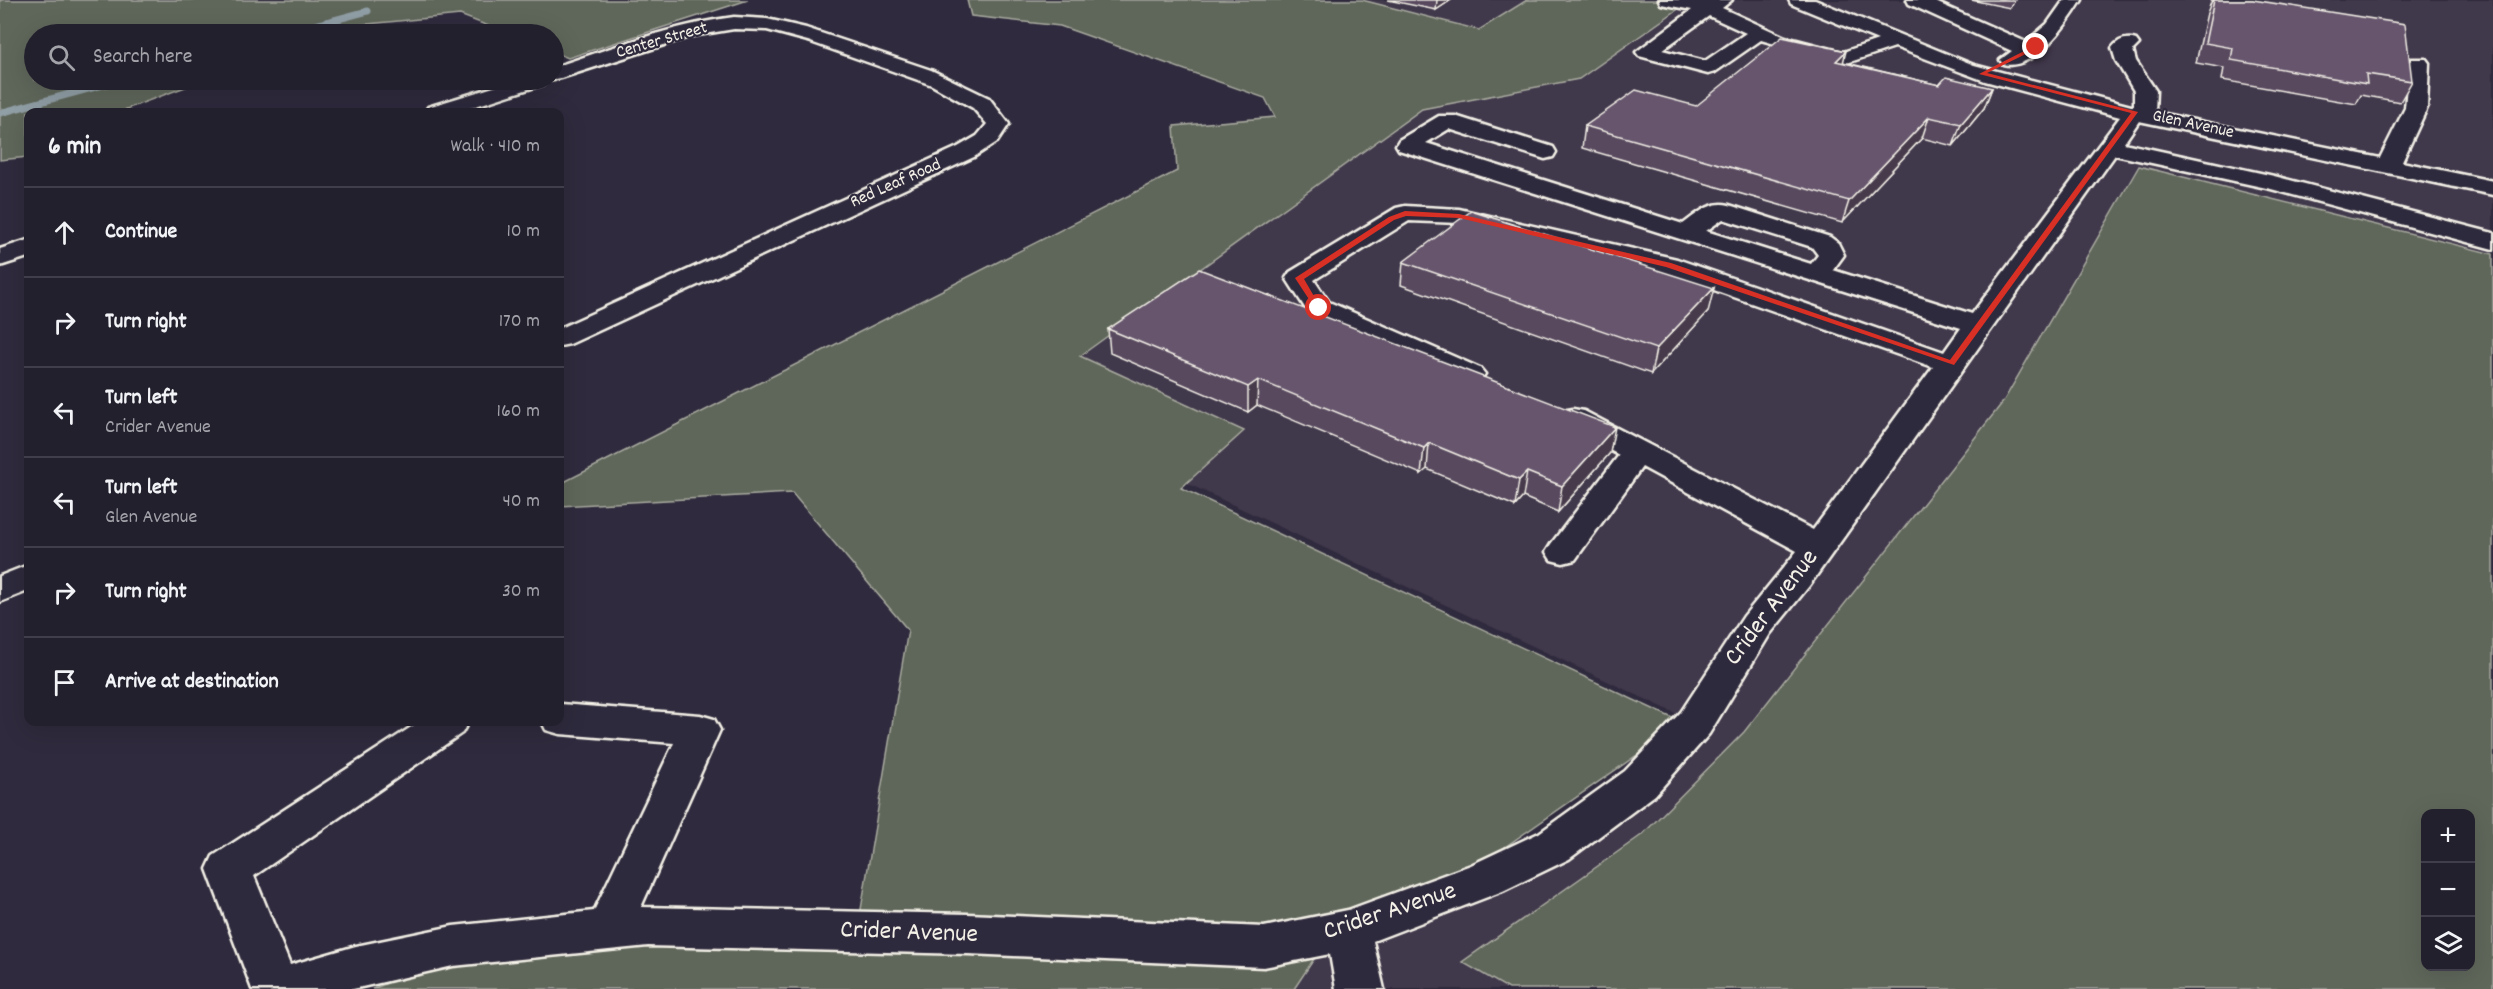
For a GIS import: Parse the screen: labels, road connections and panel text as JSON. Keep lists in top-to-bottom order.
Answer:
{
  "streets": {
    "street": [
      "Center Street",
      "Glen Avenue",
      "Red Leaf Road",
      "Crider Avenue"
    ]
  },
  "crossings": [
    ["Center Street", "Red Leaf Road"],
    ["Glen Avenue", "Crider Avenue"]
  ],
  "page": {
    "search": "Search here",
    "heading": ["6 min", "Walk · 410 m"],
    "list": [
      ["Continue", "10 m"],
      ["Turn right", "170 m"],
      ["Turn left", "Crider Avenue", "160 m"],
      ["Turn left", "Glen Avenue", "40 m"],
      ["Turn right", "30 m"],
      "Arrive at destination"
    ],
    "map_buttons": ["+", "−"]
  }
}
